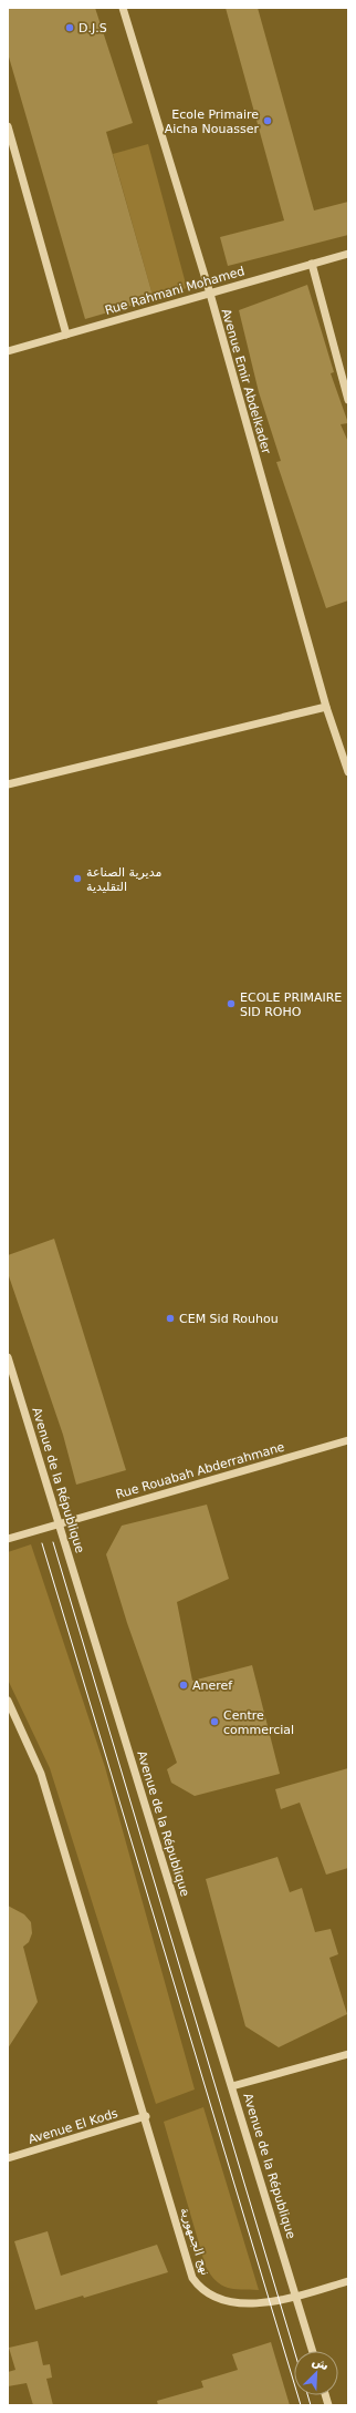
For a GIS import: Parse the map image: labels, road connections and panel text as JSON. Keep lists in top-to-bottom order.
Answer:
{
  "streets": {
    "street": [
      "Rue Rahmani Mohamed",
      "Avenue Emir Abdelkader",
      "Rue Rouabah Abderrahmane",
      "Avenue de la République",
      "Avenue El Kods",
      "نهج الجمهورية"
    ]
  },
  "crossings": [
    ["Rue Rahmani Mohamed", "Avenue Emir Abdelkader"],
    ["Rue Rouabah Abderrahmane", "Avenue de la République"],
    ["Avenue de la République", "نهج الجمهورية"],
    ["Avenue El Kods", "نهج الجمهورية"]
  ],
  "places": [
    "D.J.S",
    "Ecole Primaire Aicha Nouasser",
    "مديرية الصناعة التقليدية",
    "ECOLE PRIMAIRE SID ROHO",
    "CEM Sid Rouhou",
    "Aneref",
    "Centre commercial"
  ],
  "north": "top right"
}
